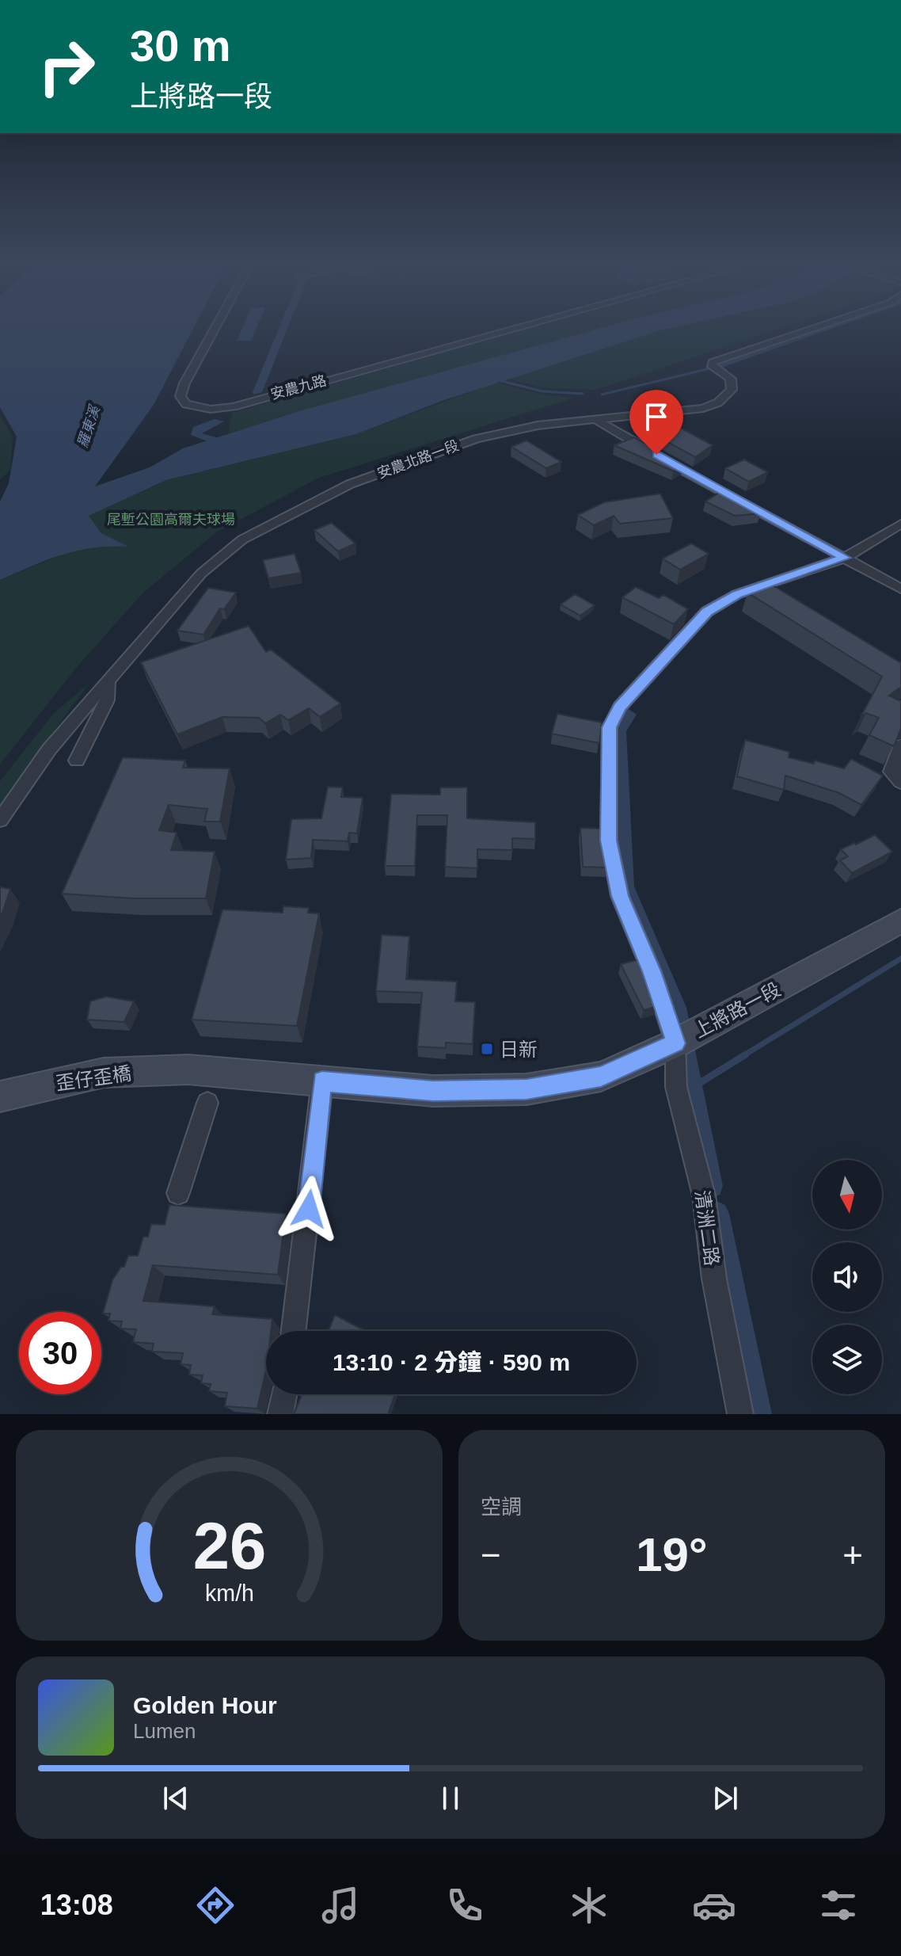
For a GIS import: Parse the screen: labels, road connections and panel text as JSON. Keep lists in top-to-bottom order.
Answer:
{
  "streets": {
    "main road": ["上將路一段", "歪仔歪橋"],
    "street": ["安農九路", "安農北路一段", "清洲二路"]
  },
  "crossings": [
    ["上將路一段", "歪仔歪橋"],
    ["上將路一段", "清洲二路"]
  ],
  "water": ["羅東溪"],
  "parks": ["尾塹公園高爾夫球場"],
  "places": {
    "transit": ["日新"]
  },
  "north": "bottom",
  "page": {
    "turn": ["30 m", "上將路一段"],
    "limit": "30",
    "trip": "13:10 · 2 分鐘 · 590 m",
    "tile": "空調",
    "heat": ["−", "19°", "+"],
    "song": ["Golden Hour", "Lumen"],
    "tabs": "13:08",
    "gauge": ["26", "km/h"]
  }
}
